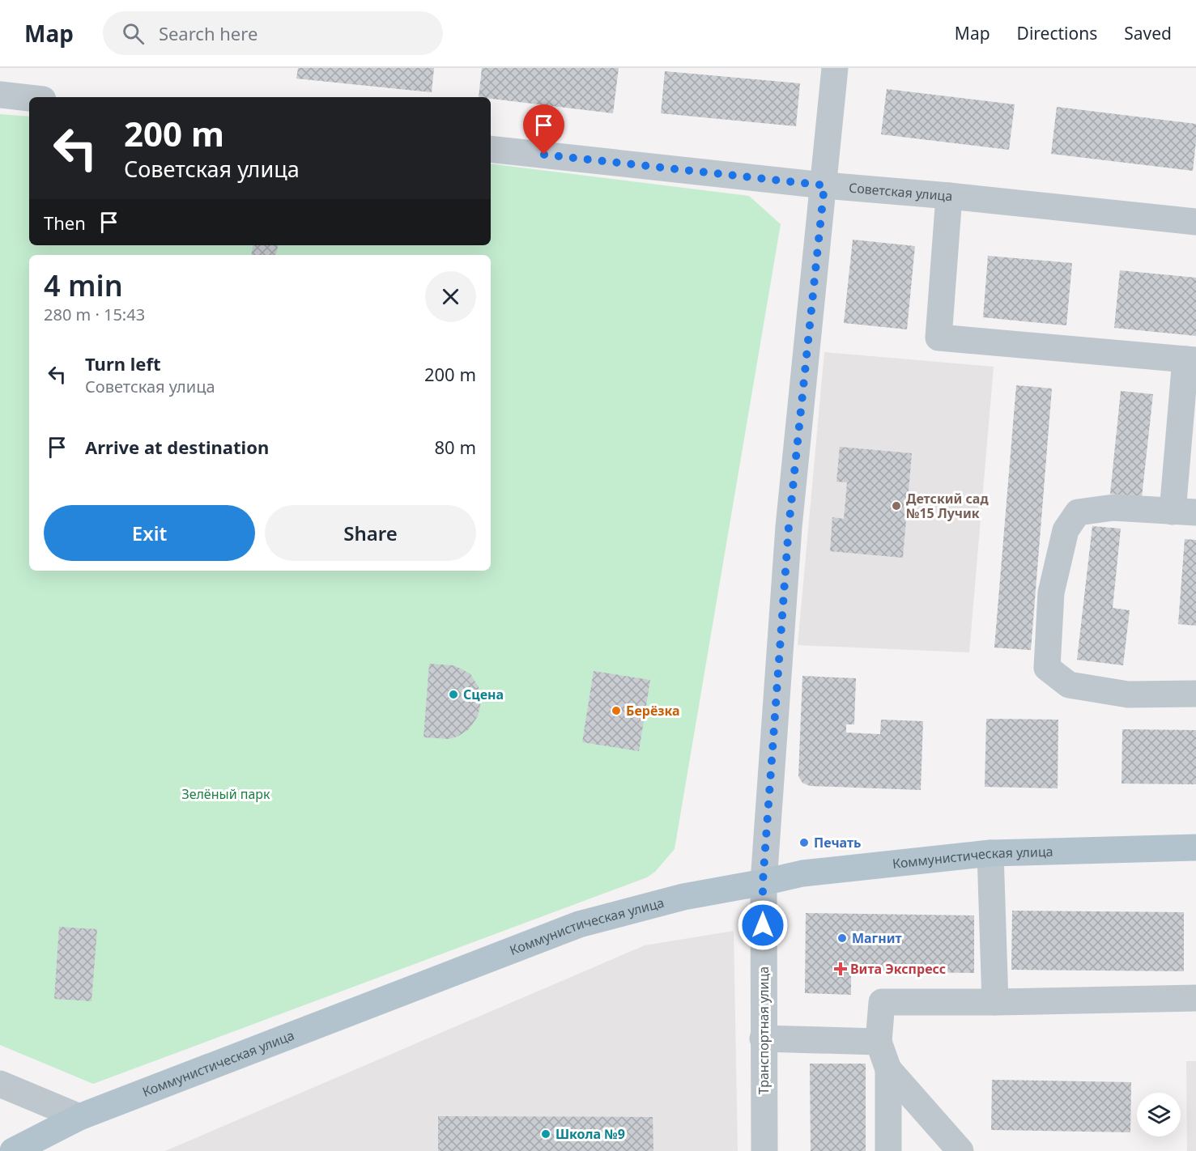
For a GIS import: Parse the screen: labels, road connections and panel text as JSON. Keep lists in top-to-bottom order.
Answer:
{
  "streets": {
    "main road": ["Коммунистическая улица"],
    "street": ["Советская улица", "Транспортная улица"]
  },
  "crossings": [
    ["Советская улица", "Транспортная улица"],
    ["Коммунистическая улица", "Транспортная улица"]
  ],
  "parks": ["Зелёный парк"],
  "places": {
    "other": [
      "Детский сад №15 Лучик",
      "Сцена",
      "Берёзка",
      "Печать",
      "Магнит",
      "Школа №9"
    ],
    "health": ["Вита Экспресс"]
  },
  "page": {
    "header": "Map",
    "search": "Search here",
    "nav": ["Map", "Directions", "Saved"],
    "turn": ["200 m", "Советская улица"],
    "then": "Then",
    "heading": ["4 min", "280 m · 15:43"],
    "list": [
      {
        "name": "Turn left",
        "note": "Советская улица",
        "value": "200 m"
      },
      {
        "name": "Arrive at destination",
        "value": "80 m"
      }
    ],
    "buttons": ["Exit", "Share"]
  }
}
